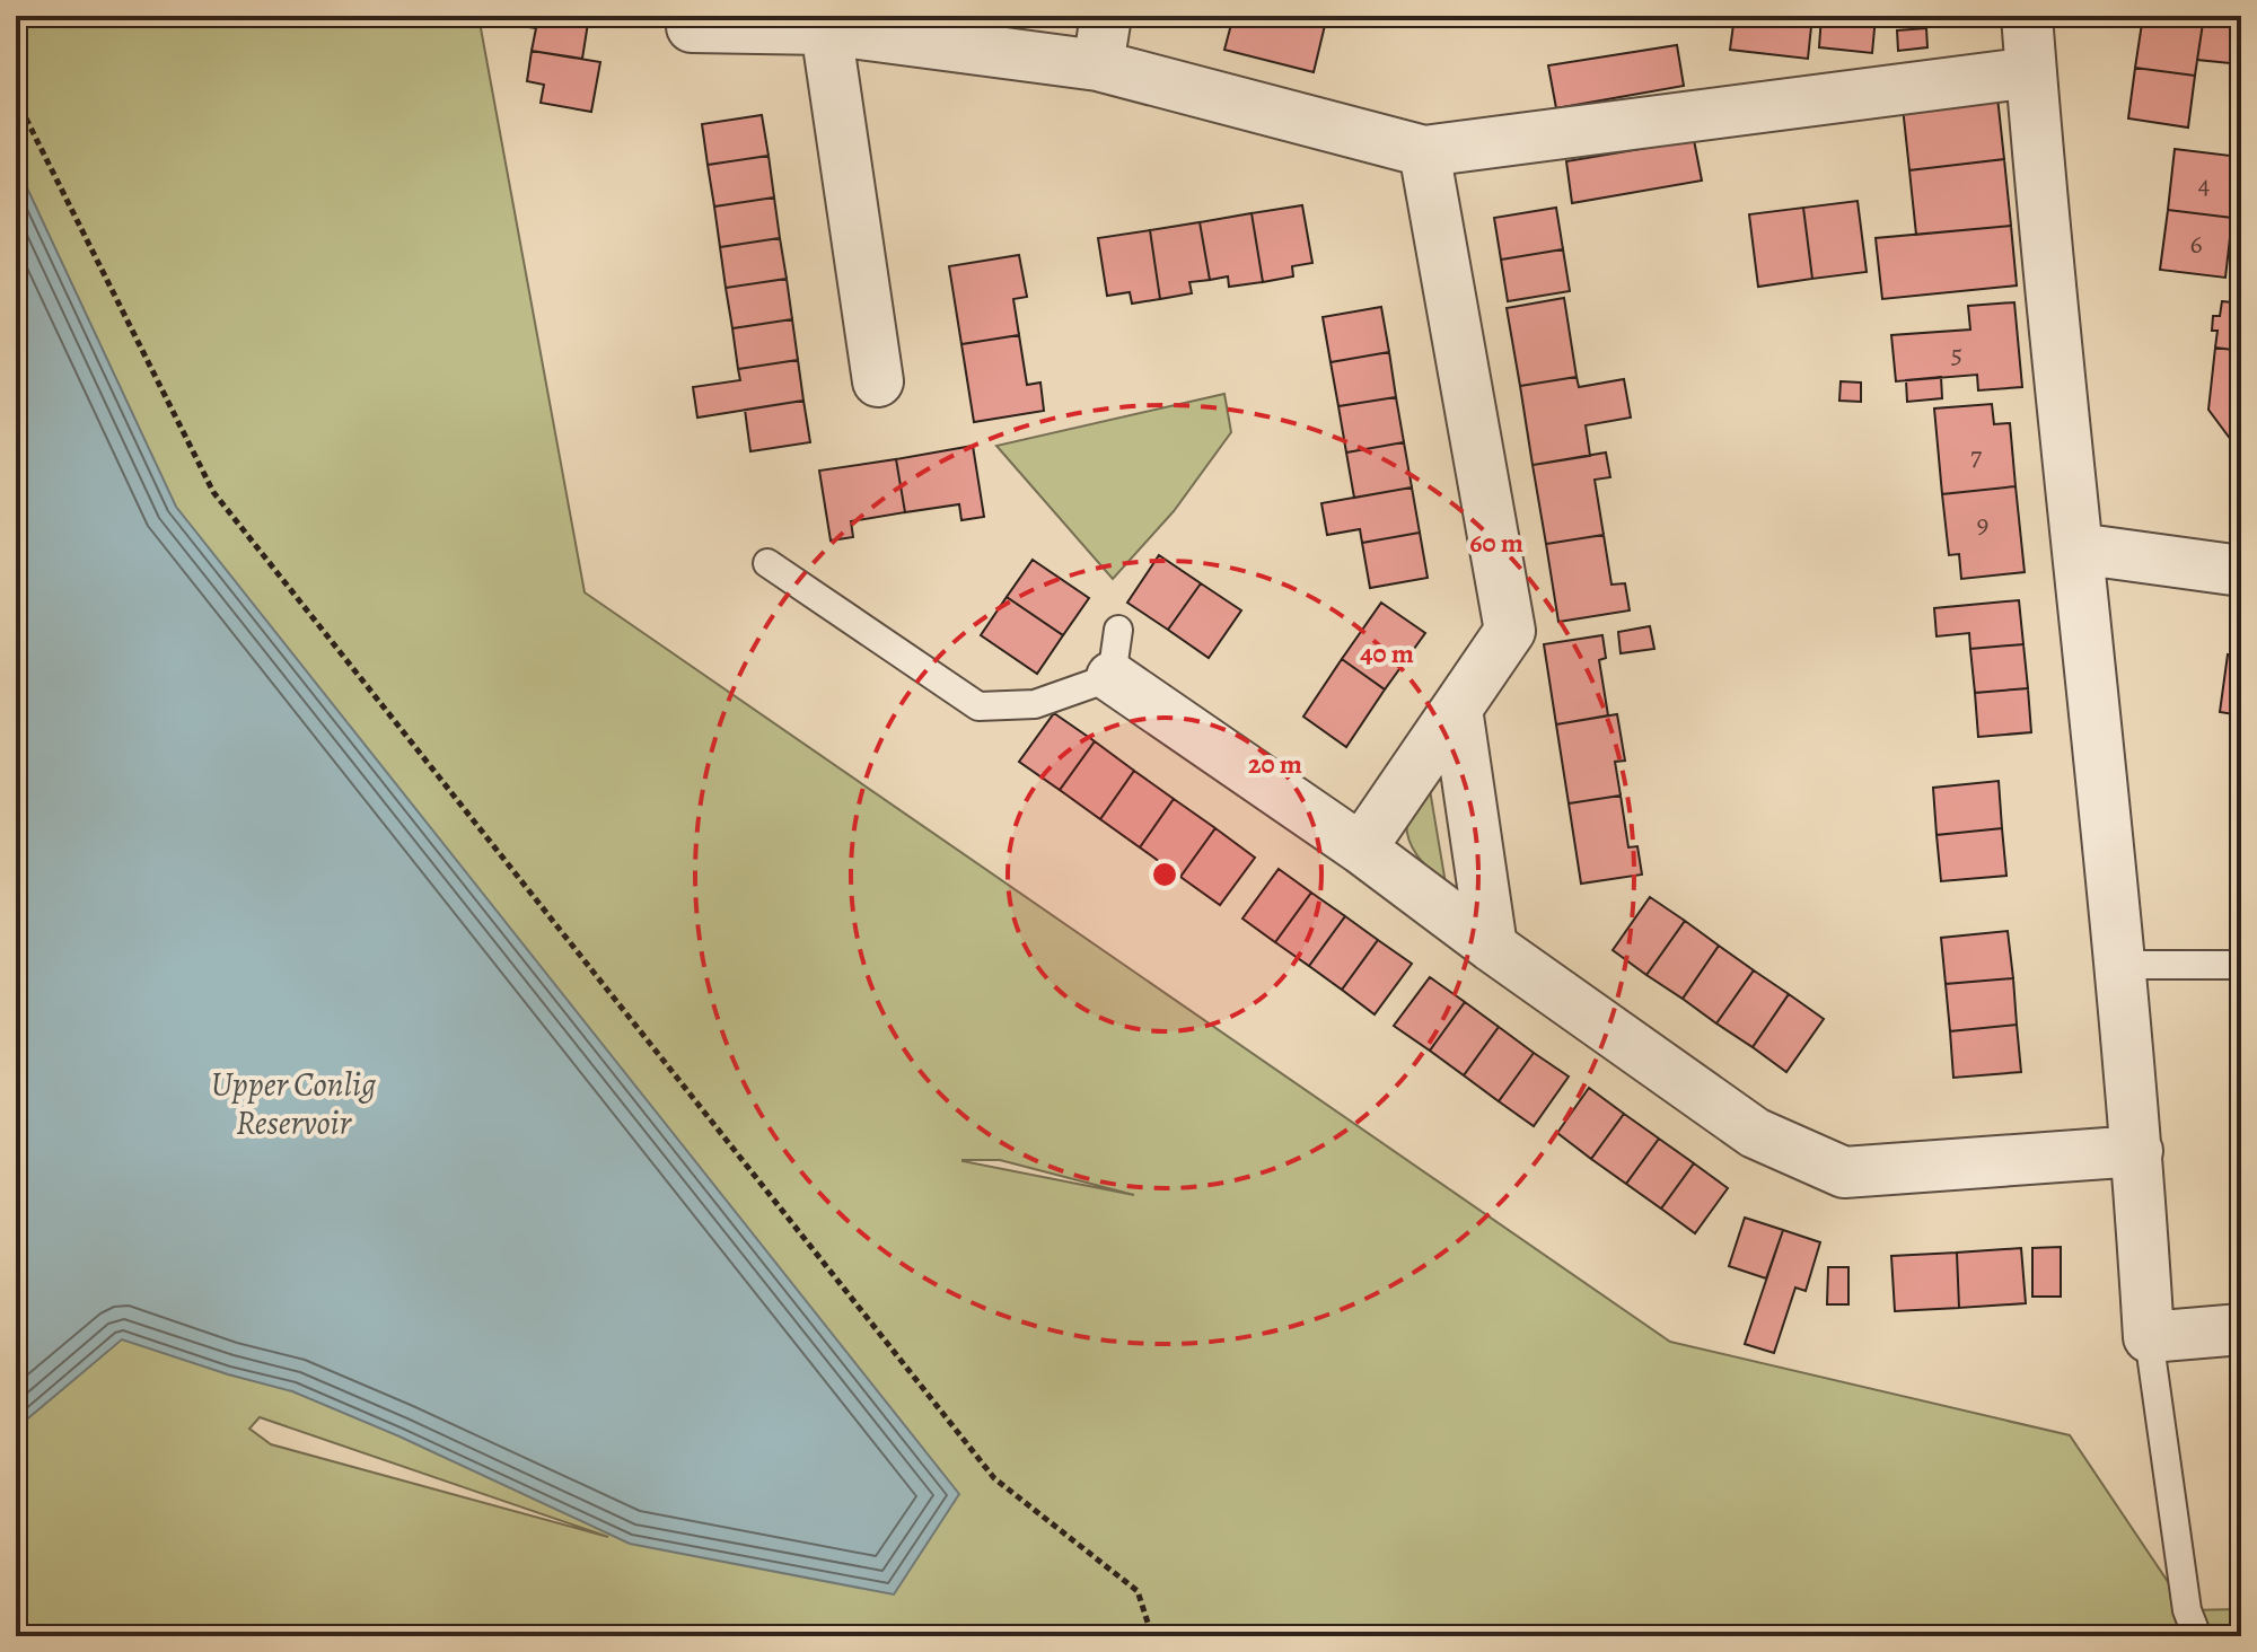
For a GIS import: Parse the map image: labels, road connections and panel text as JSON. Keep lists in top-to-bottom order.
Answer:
{
  "water": ["Upper Conlig Reservoir"],
  "house_numbers": [
    "4",
    "6",
    "5",
    "7",
    "9"
  ],
  "rings": ["60 m", "40 m", "20 m"]
}
